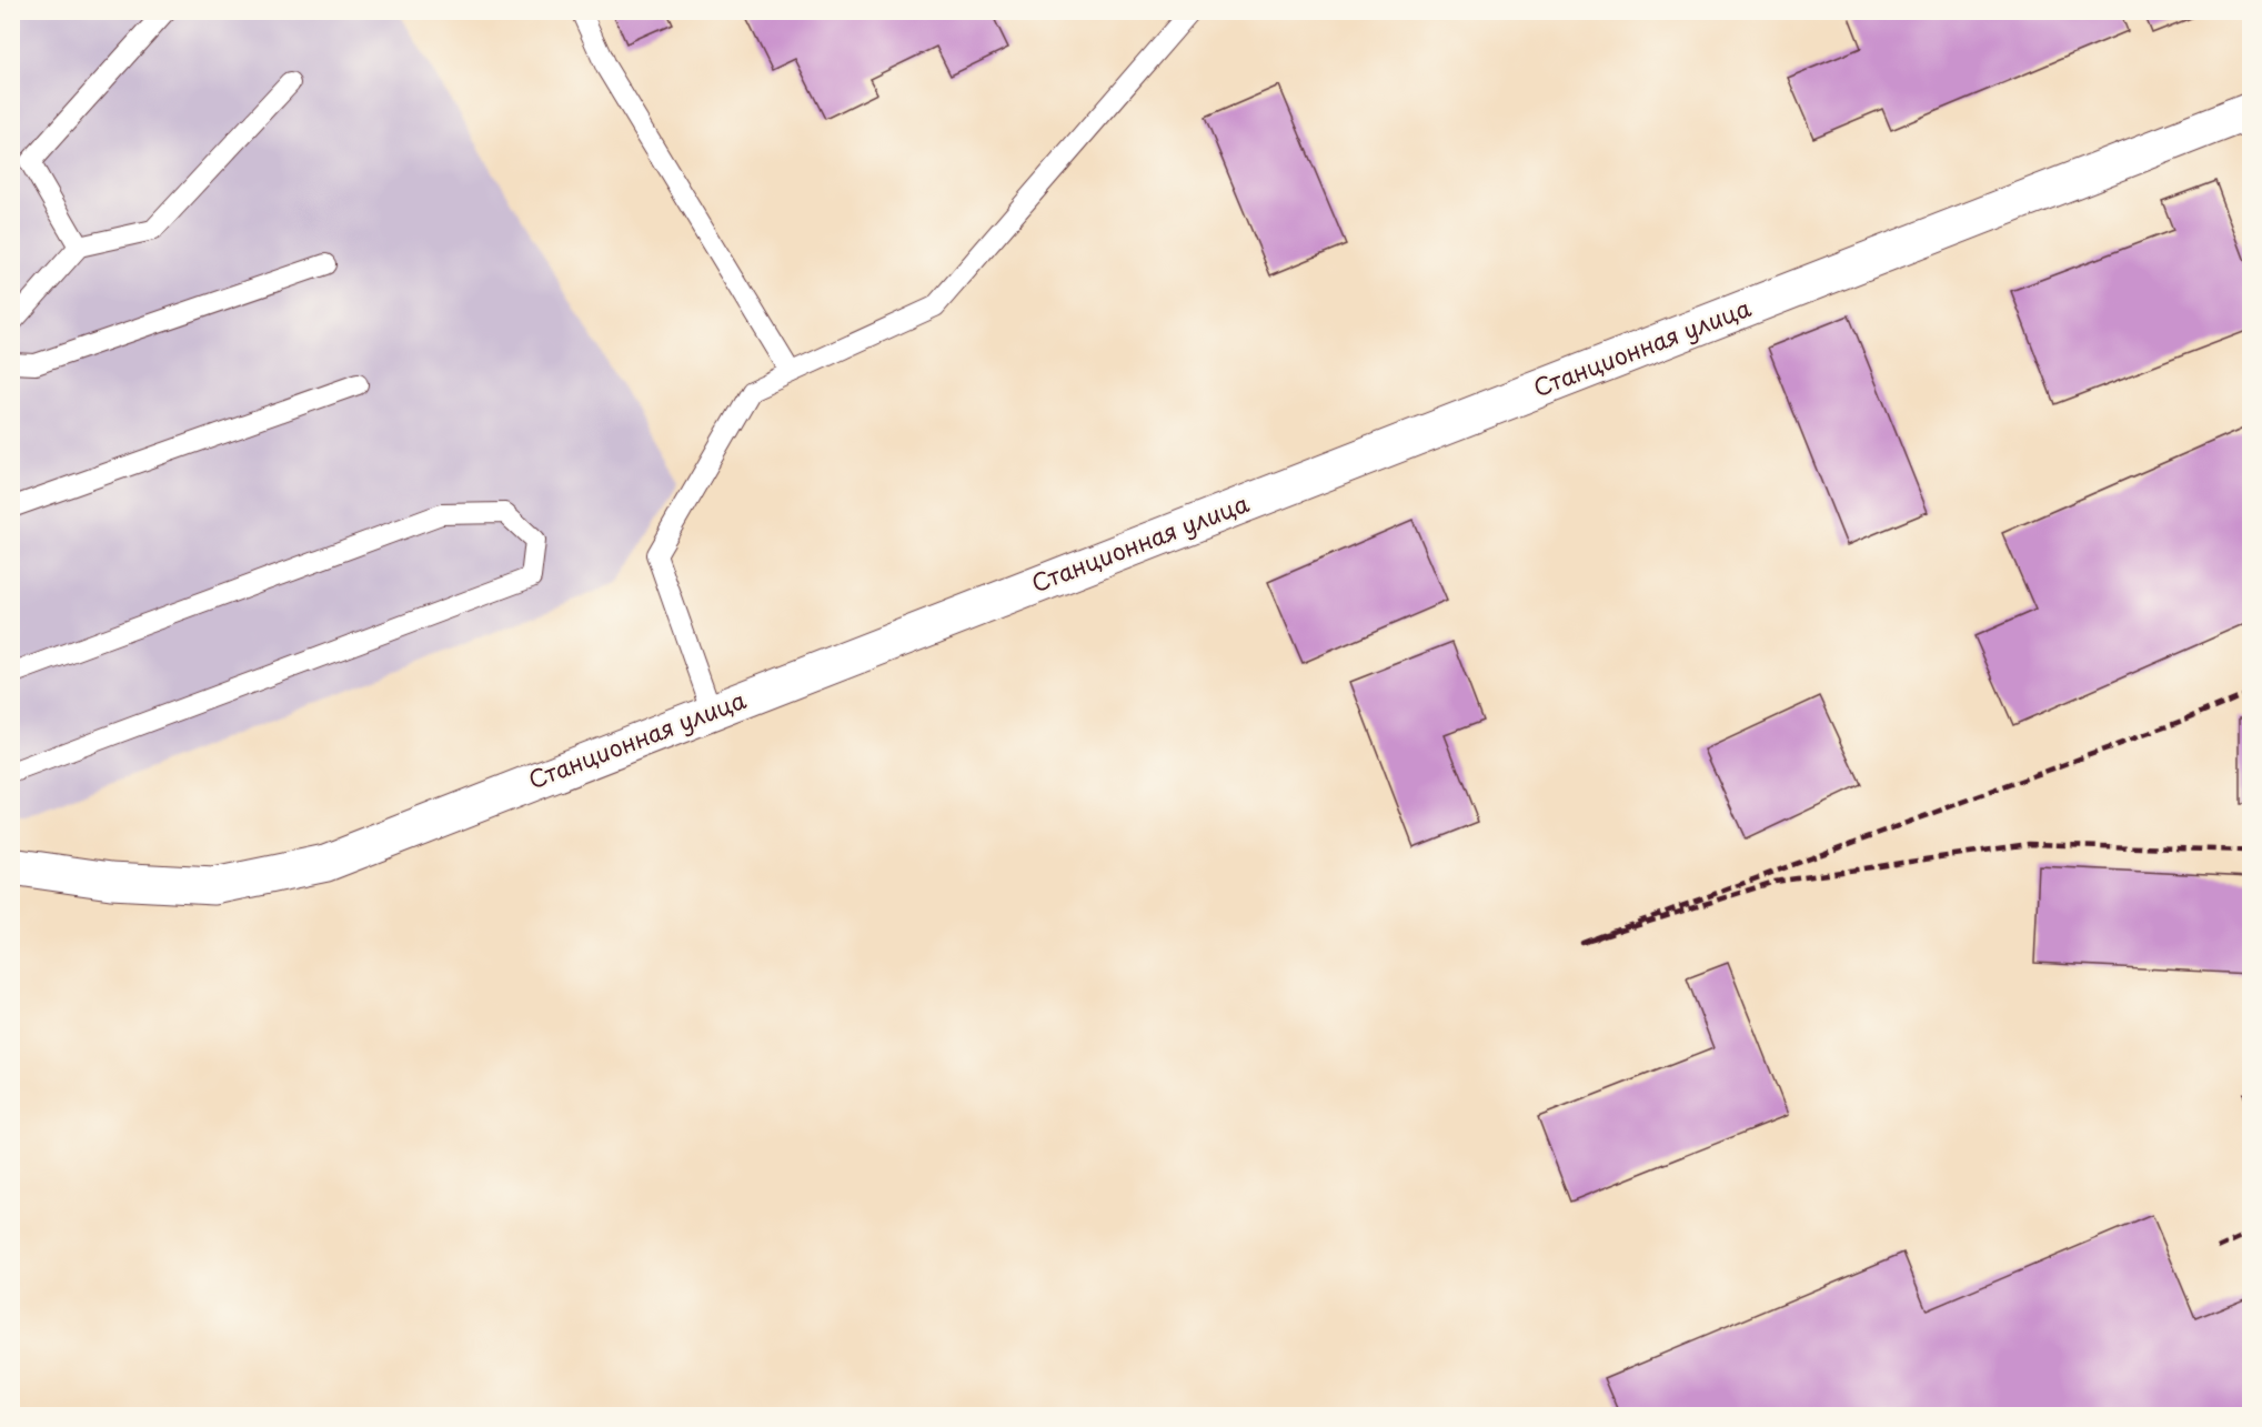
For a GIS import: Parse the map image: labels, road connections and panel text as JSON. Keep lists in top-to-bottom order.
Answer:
{
  "streets": {
    "street": ["Станционная улица"]
  }
}
